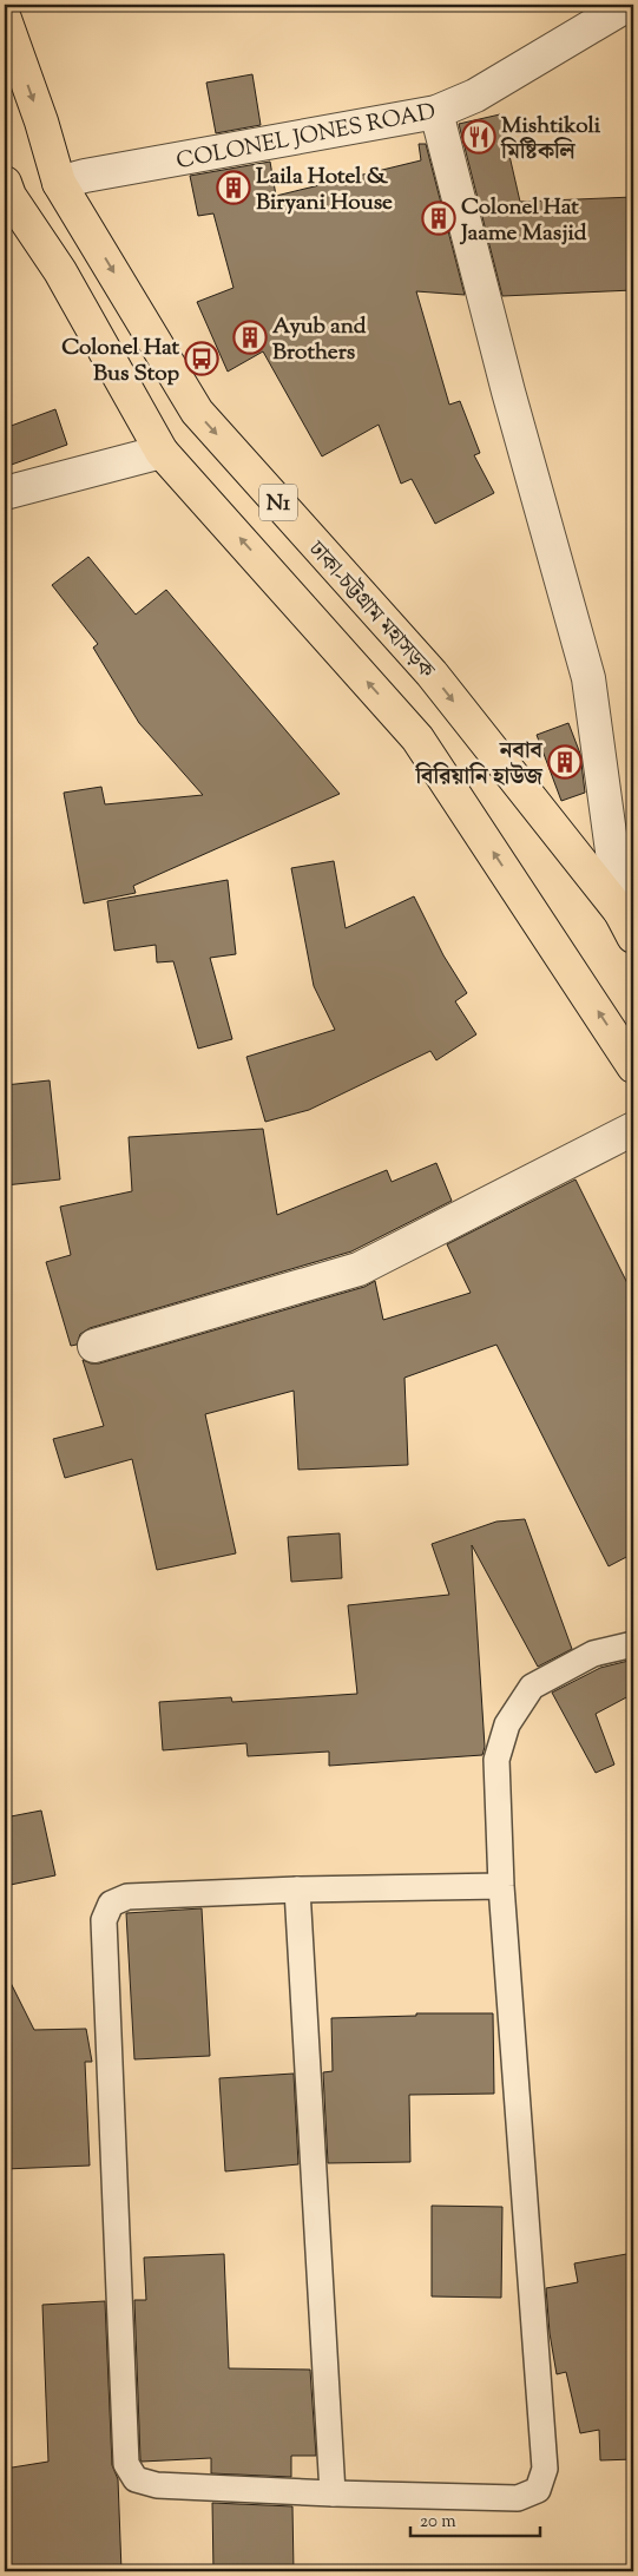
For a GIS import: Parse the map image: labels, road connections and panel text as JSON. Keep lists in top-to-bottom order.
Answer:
{
  "streets": {
    "highway": ["N1", "ঢাকা-চট্টগ্রাম মহাসড়ক"],
    "street": ["COLONEL JONES ROAD"]
  },
  "crossings": [
    ["COLONEL JONES ROAD", "ঢাকা-চট্টগ্রাম মহাসড়ক"]
  ],
  "places": {
    "restaurant": ["Mishtikoli মিষ্টিকলি"],
    "building": [
      "Laila Hotel & Biryani House",
      "Colonel Hat Jaame Masjid",
      "Ayub and Brothers",
      "নবাব বিরিয়ানি হাউজ"
    ],
    "bus stop": ["Colonel Hat Bus Stop"]
  },
  "scale_bar": "20 m"
}
